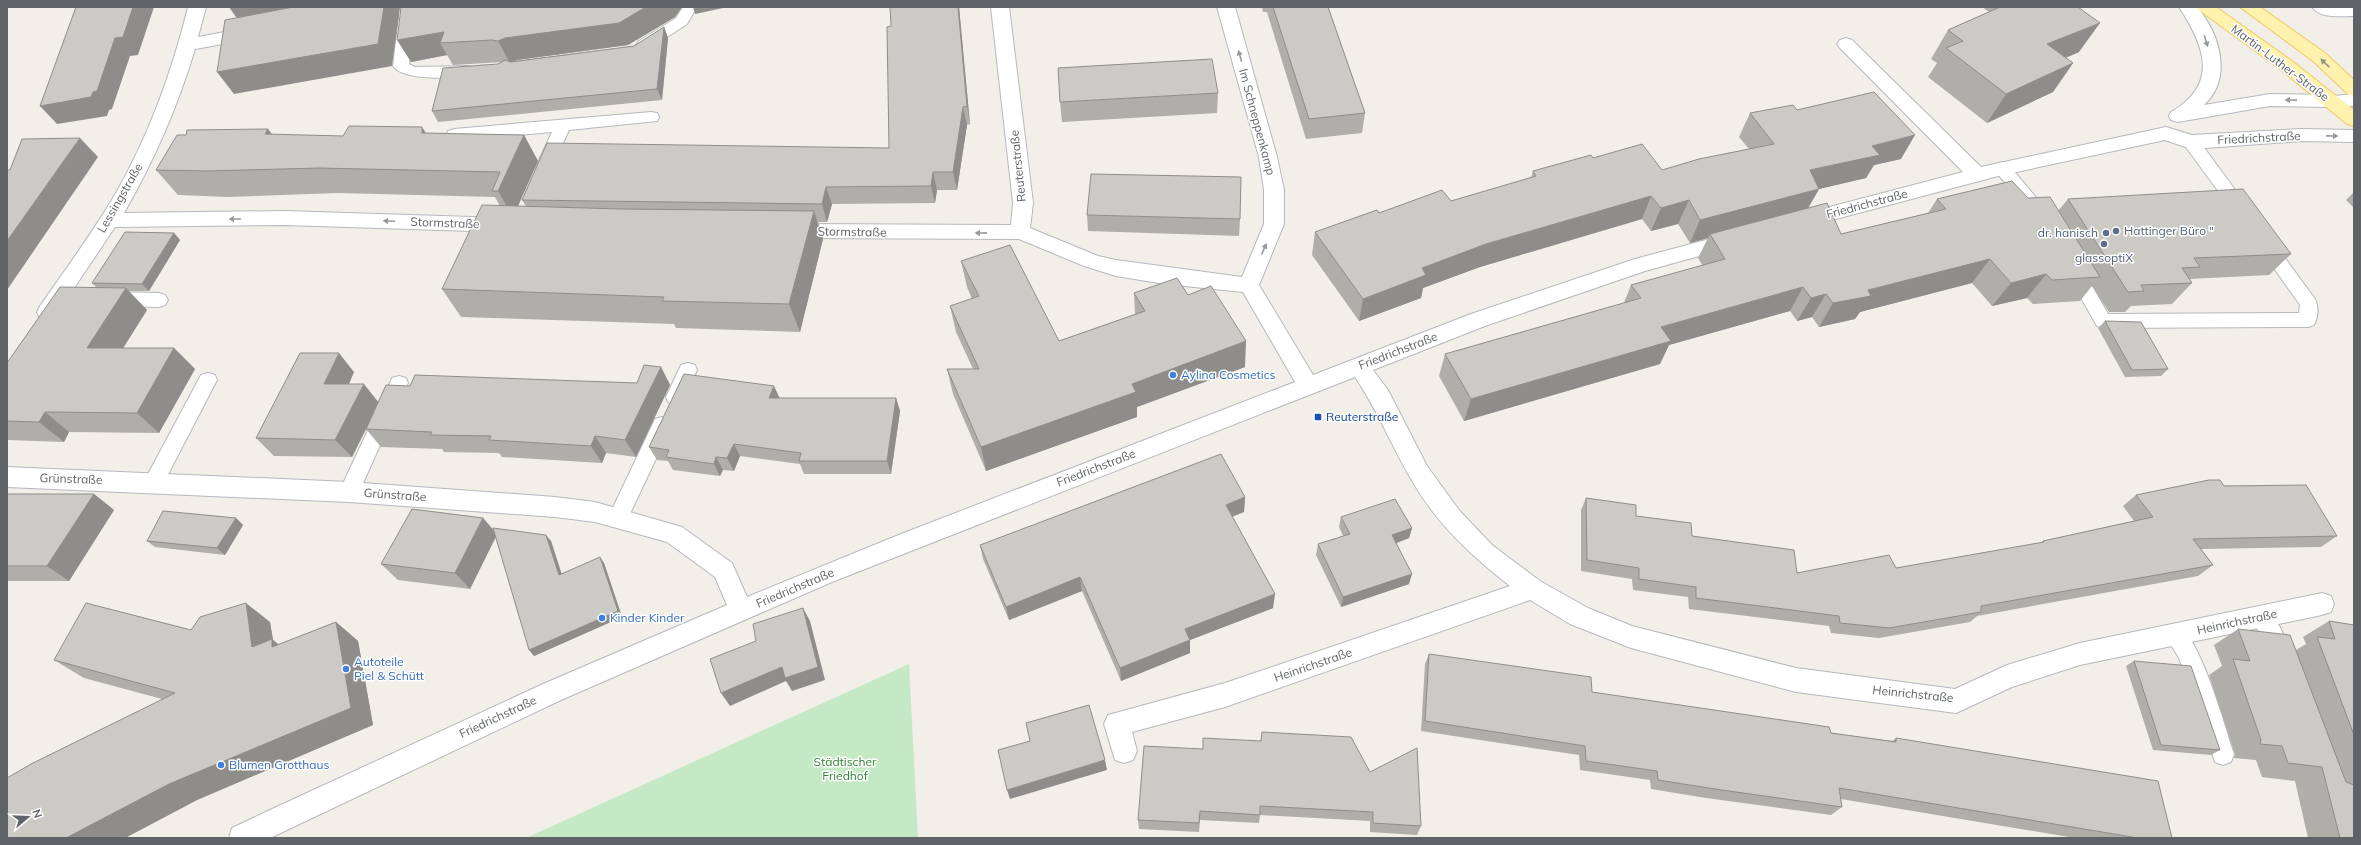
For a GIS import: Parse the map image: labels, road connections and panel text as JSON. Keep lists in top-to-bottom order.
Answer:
{
  "streets": {
    "main road": ["Martin-Luther-Straße"],
    "street": [
      "Im Schneppenkamp",
      "Friedrichstraße",
      "Reuterstraße",
      "Lessingstraße",
      "Stormstraße",
      "Grünstraße",
      "Heinrichstraße"
    ]
  },
  "crossings": [
    ["Friedrichstraße", "Grünstraße"],
    ["Friedrichstraße", "Heinrichstraße"],
    ["Reuterstraße", "Stormstraße"],
    ["Lessingstraße", "Stormstraße"]
  ],
  "one_way": ["Im Schneppenkamp", "Stormstraße"],
  "parks": ["Städtischer Friedhof"],
  "places": {
    "other": [
      "Hattinger Büro \"",
      "dr. hanisch",
      "glassoptiX",
      "Aylina Cosmetics",
      "Kinder Kinder",
      "Autoteile Piel & Schütt",
      "Blumen Grotthaus"
    ],
    "transit": ["Reuterstraße"]
  },
  "north": "right"
}
